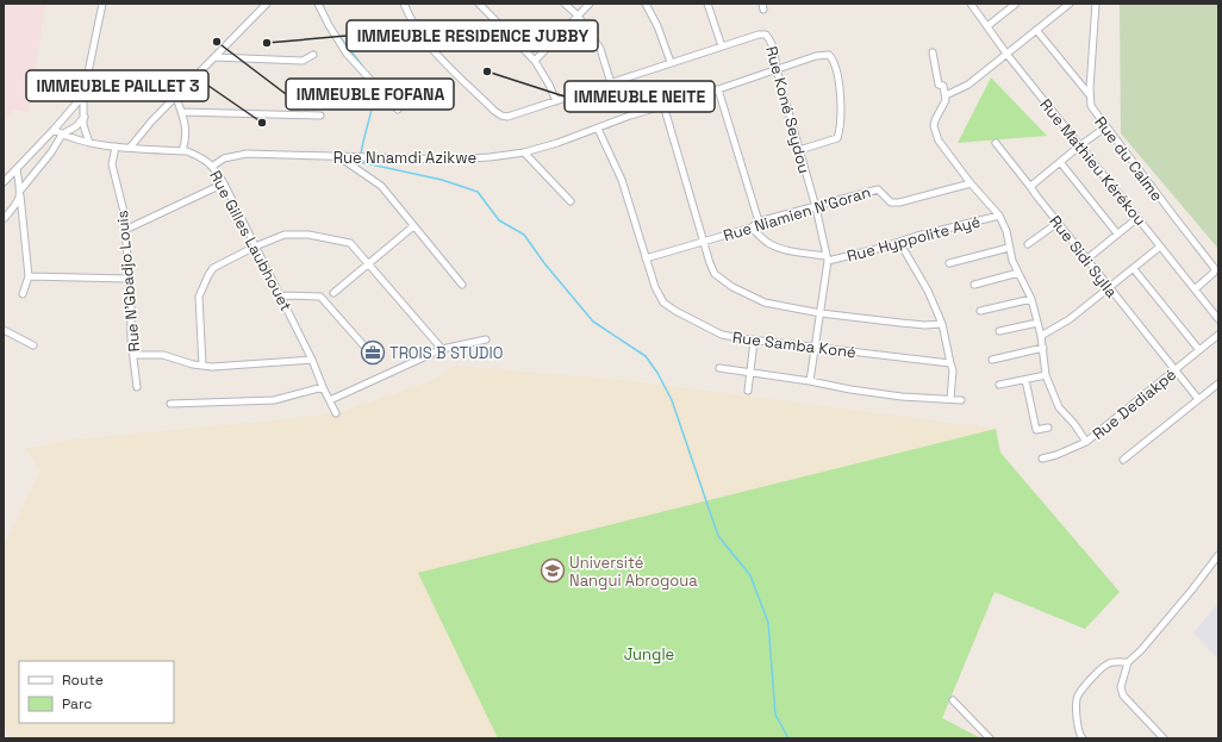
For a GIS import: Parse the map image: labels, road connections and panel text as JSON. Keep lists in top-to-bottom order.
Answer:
{
  "streets": {
    "street": [
      "Rue Koné Seydou",
      "Rue Nnamdi Azikwe",
      "Rue du Calme",
      "Rue Mathieu Kérékou",
      "Rue Niamien N'Goran",
      "Rue Hyppolite Ayé",
      "Rue Gilles Laubhouet",
      "Rue Sidi Sylla",
      "Rue N'Gbadjo Louis",
      "Rue Samba Koné",
      "Rue Dediakpé"
    ]
  },
  "crossings": [
    ["Rue Koné Seydou", "Rue Nnamdi Azikwe"],
    ["Rue Koné Seydou", "Rue Niamien N'Goran"],
    ["Rue Koné Seydou", "Rue Hyppolite Ayé"],
    ["Rue Koné Seydou", "Rue Samba Koné"],
    ["Rue Nnamdi Azikwe", "Rue Gilles Laubhouet"],
    ["Rue Nnamdi Azikwe", "Rue Samba Koné"],
    ["Rue du Calme", "Rue Mathieu Kérékou"],
    ["Rue Niamien N'Goran", "Rue Samba Koné"],
    ["Rue Gilles Laubhouet", "Rue N'Gbadjo Louis"],
    ["Rue Sidi Sylla", "Rue Dediakpé"]
  ],
  "parks": ["Jungle"],
  "places": {
    "other": [
      "IMMEUBLE FOFANA",
      "IMMEUBLE RESIDENCE JUBBY",
      "IMMEUBLE NEITE",
      "IMMEUBLE PAILLET 3"
    ],
    "office": ["TROIS B STUDIO"],
    "school or university": ["Université Nangui Abrogoua"]
  },
  "legend": ["Route", "Parc"]
}
